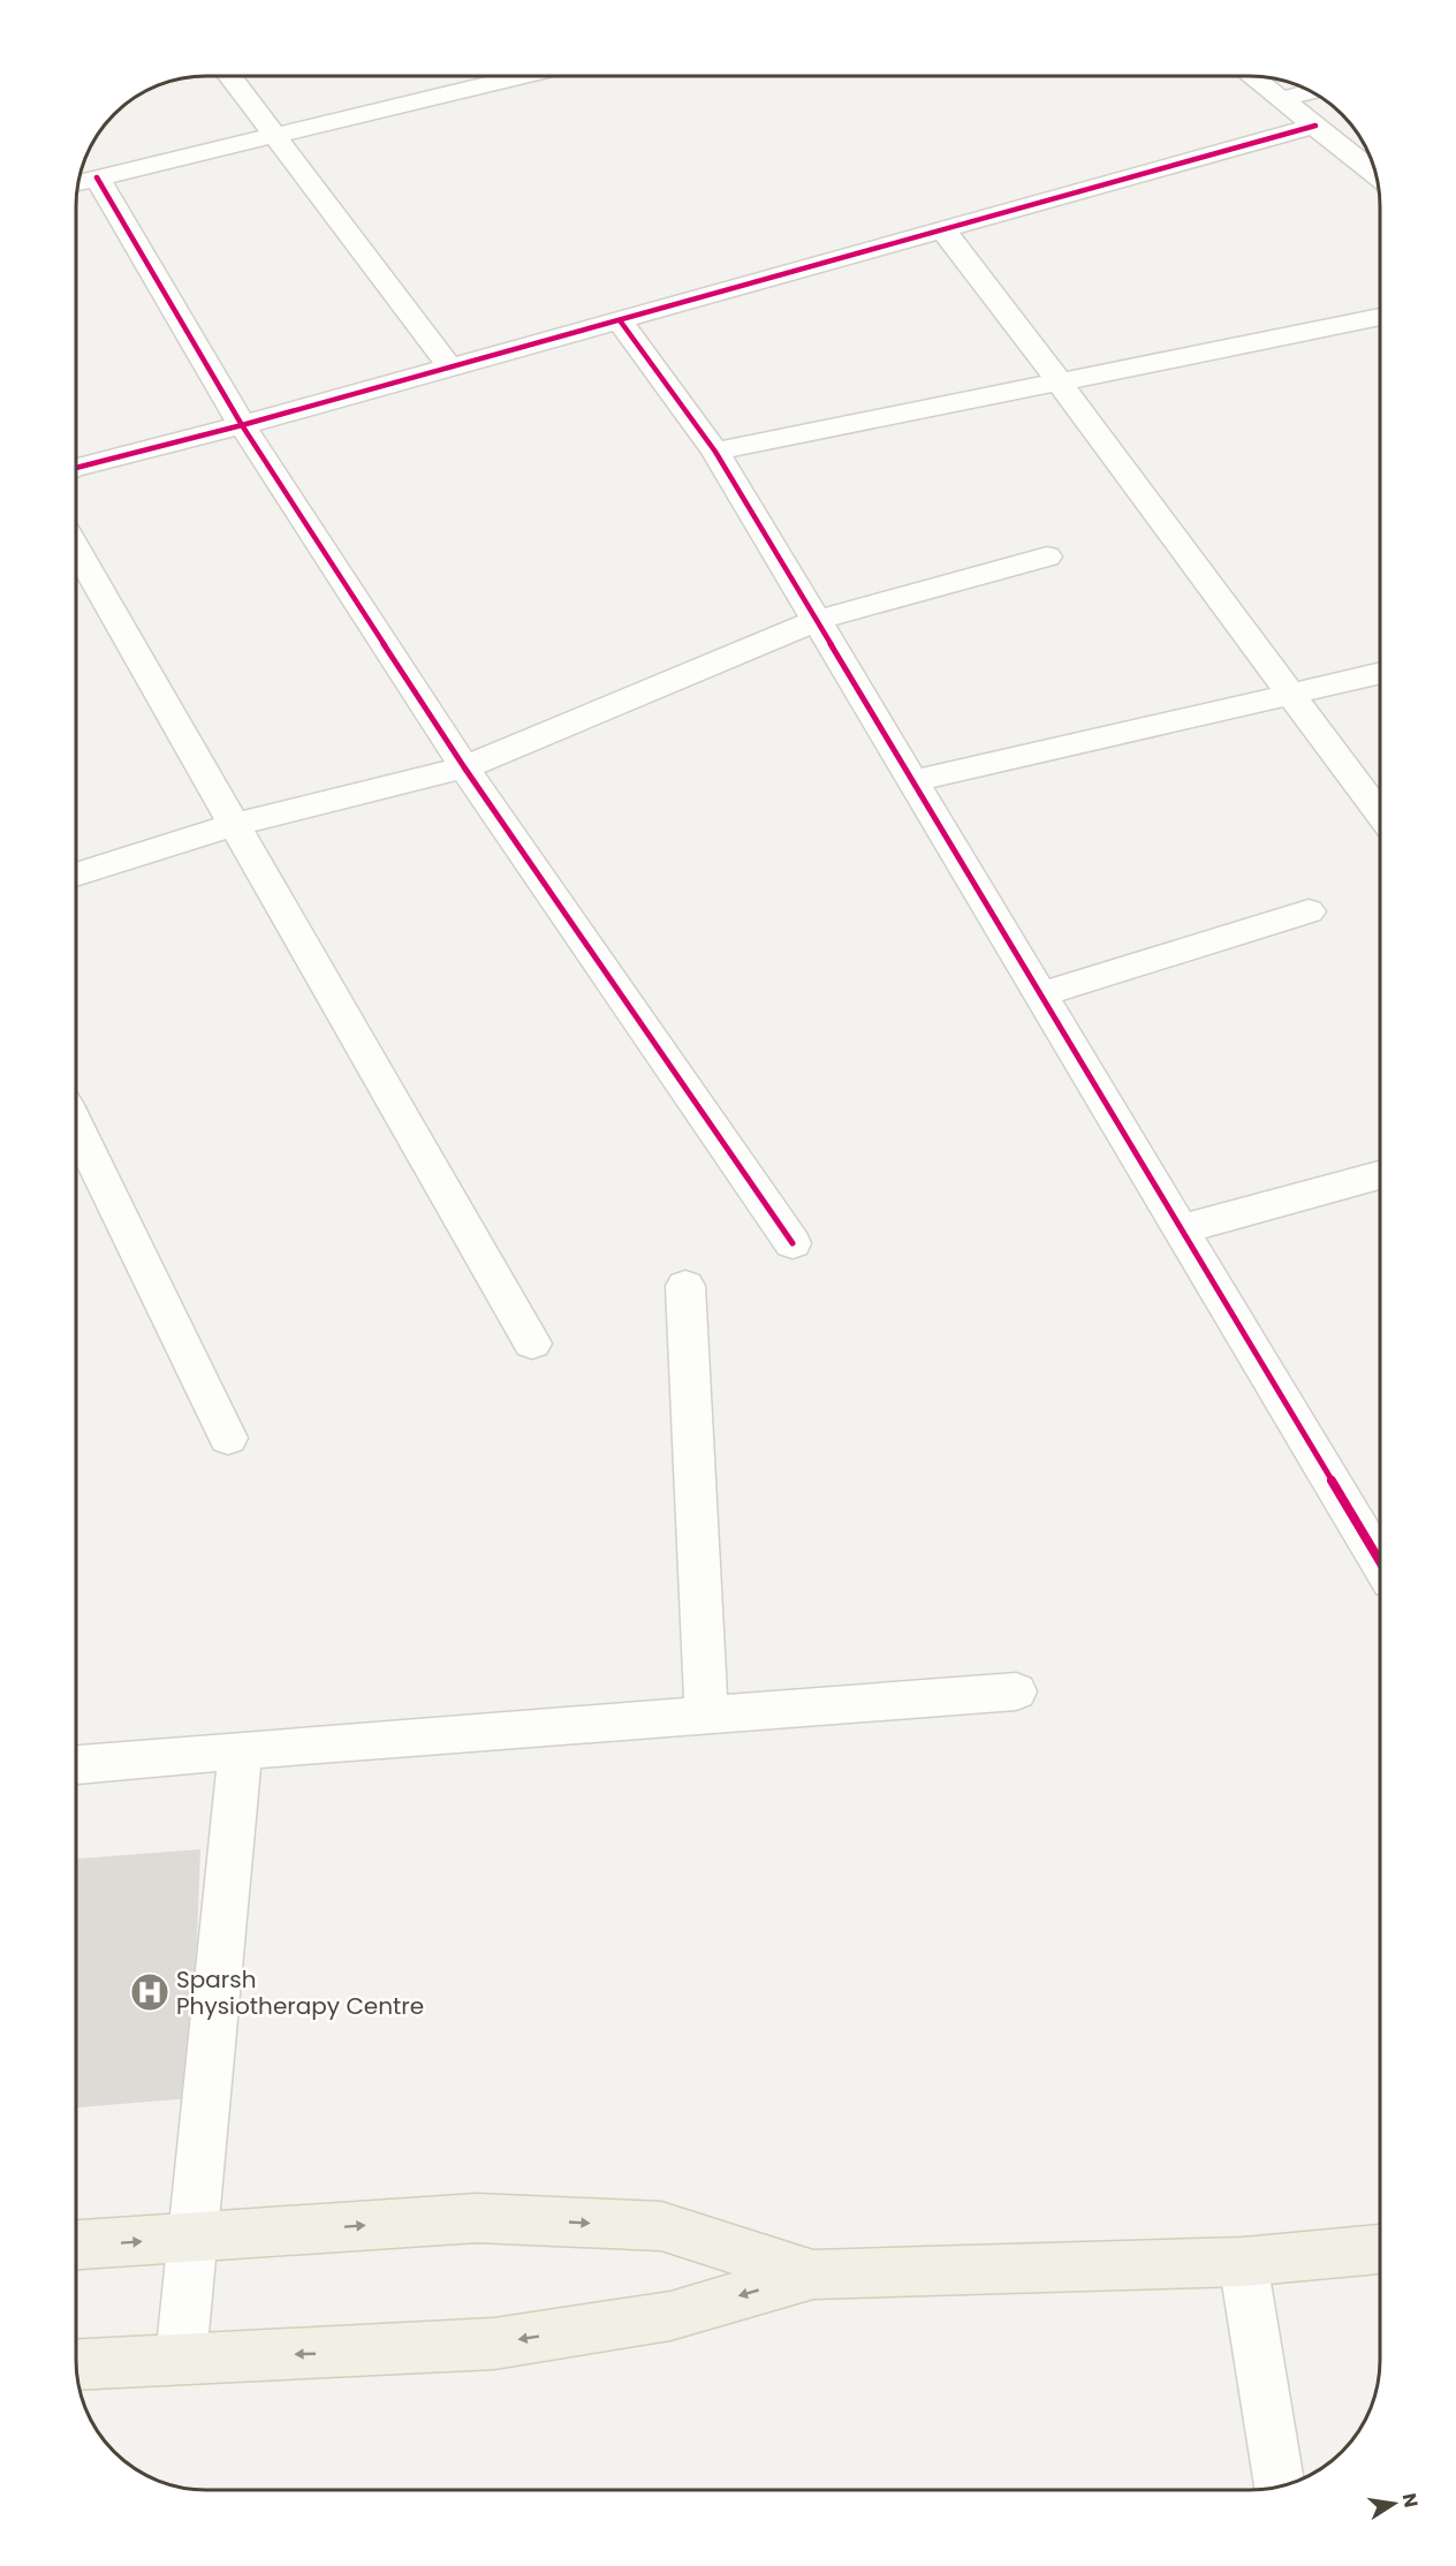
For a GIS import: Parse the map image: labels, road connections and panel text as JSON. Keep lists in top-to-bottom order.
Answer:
{
  "places": {
    "hospital": ["Sparsh Physiotherapy Centre"]
  },
  "north": "right"
}
